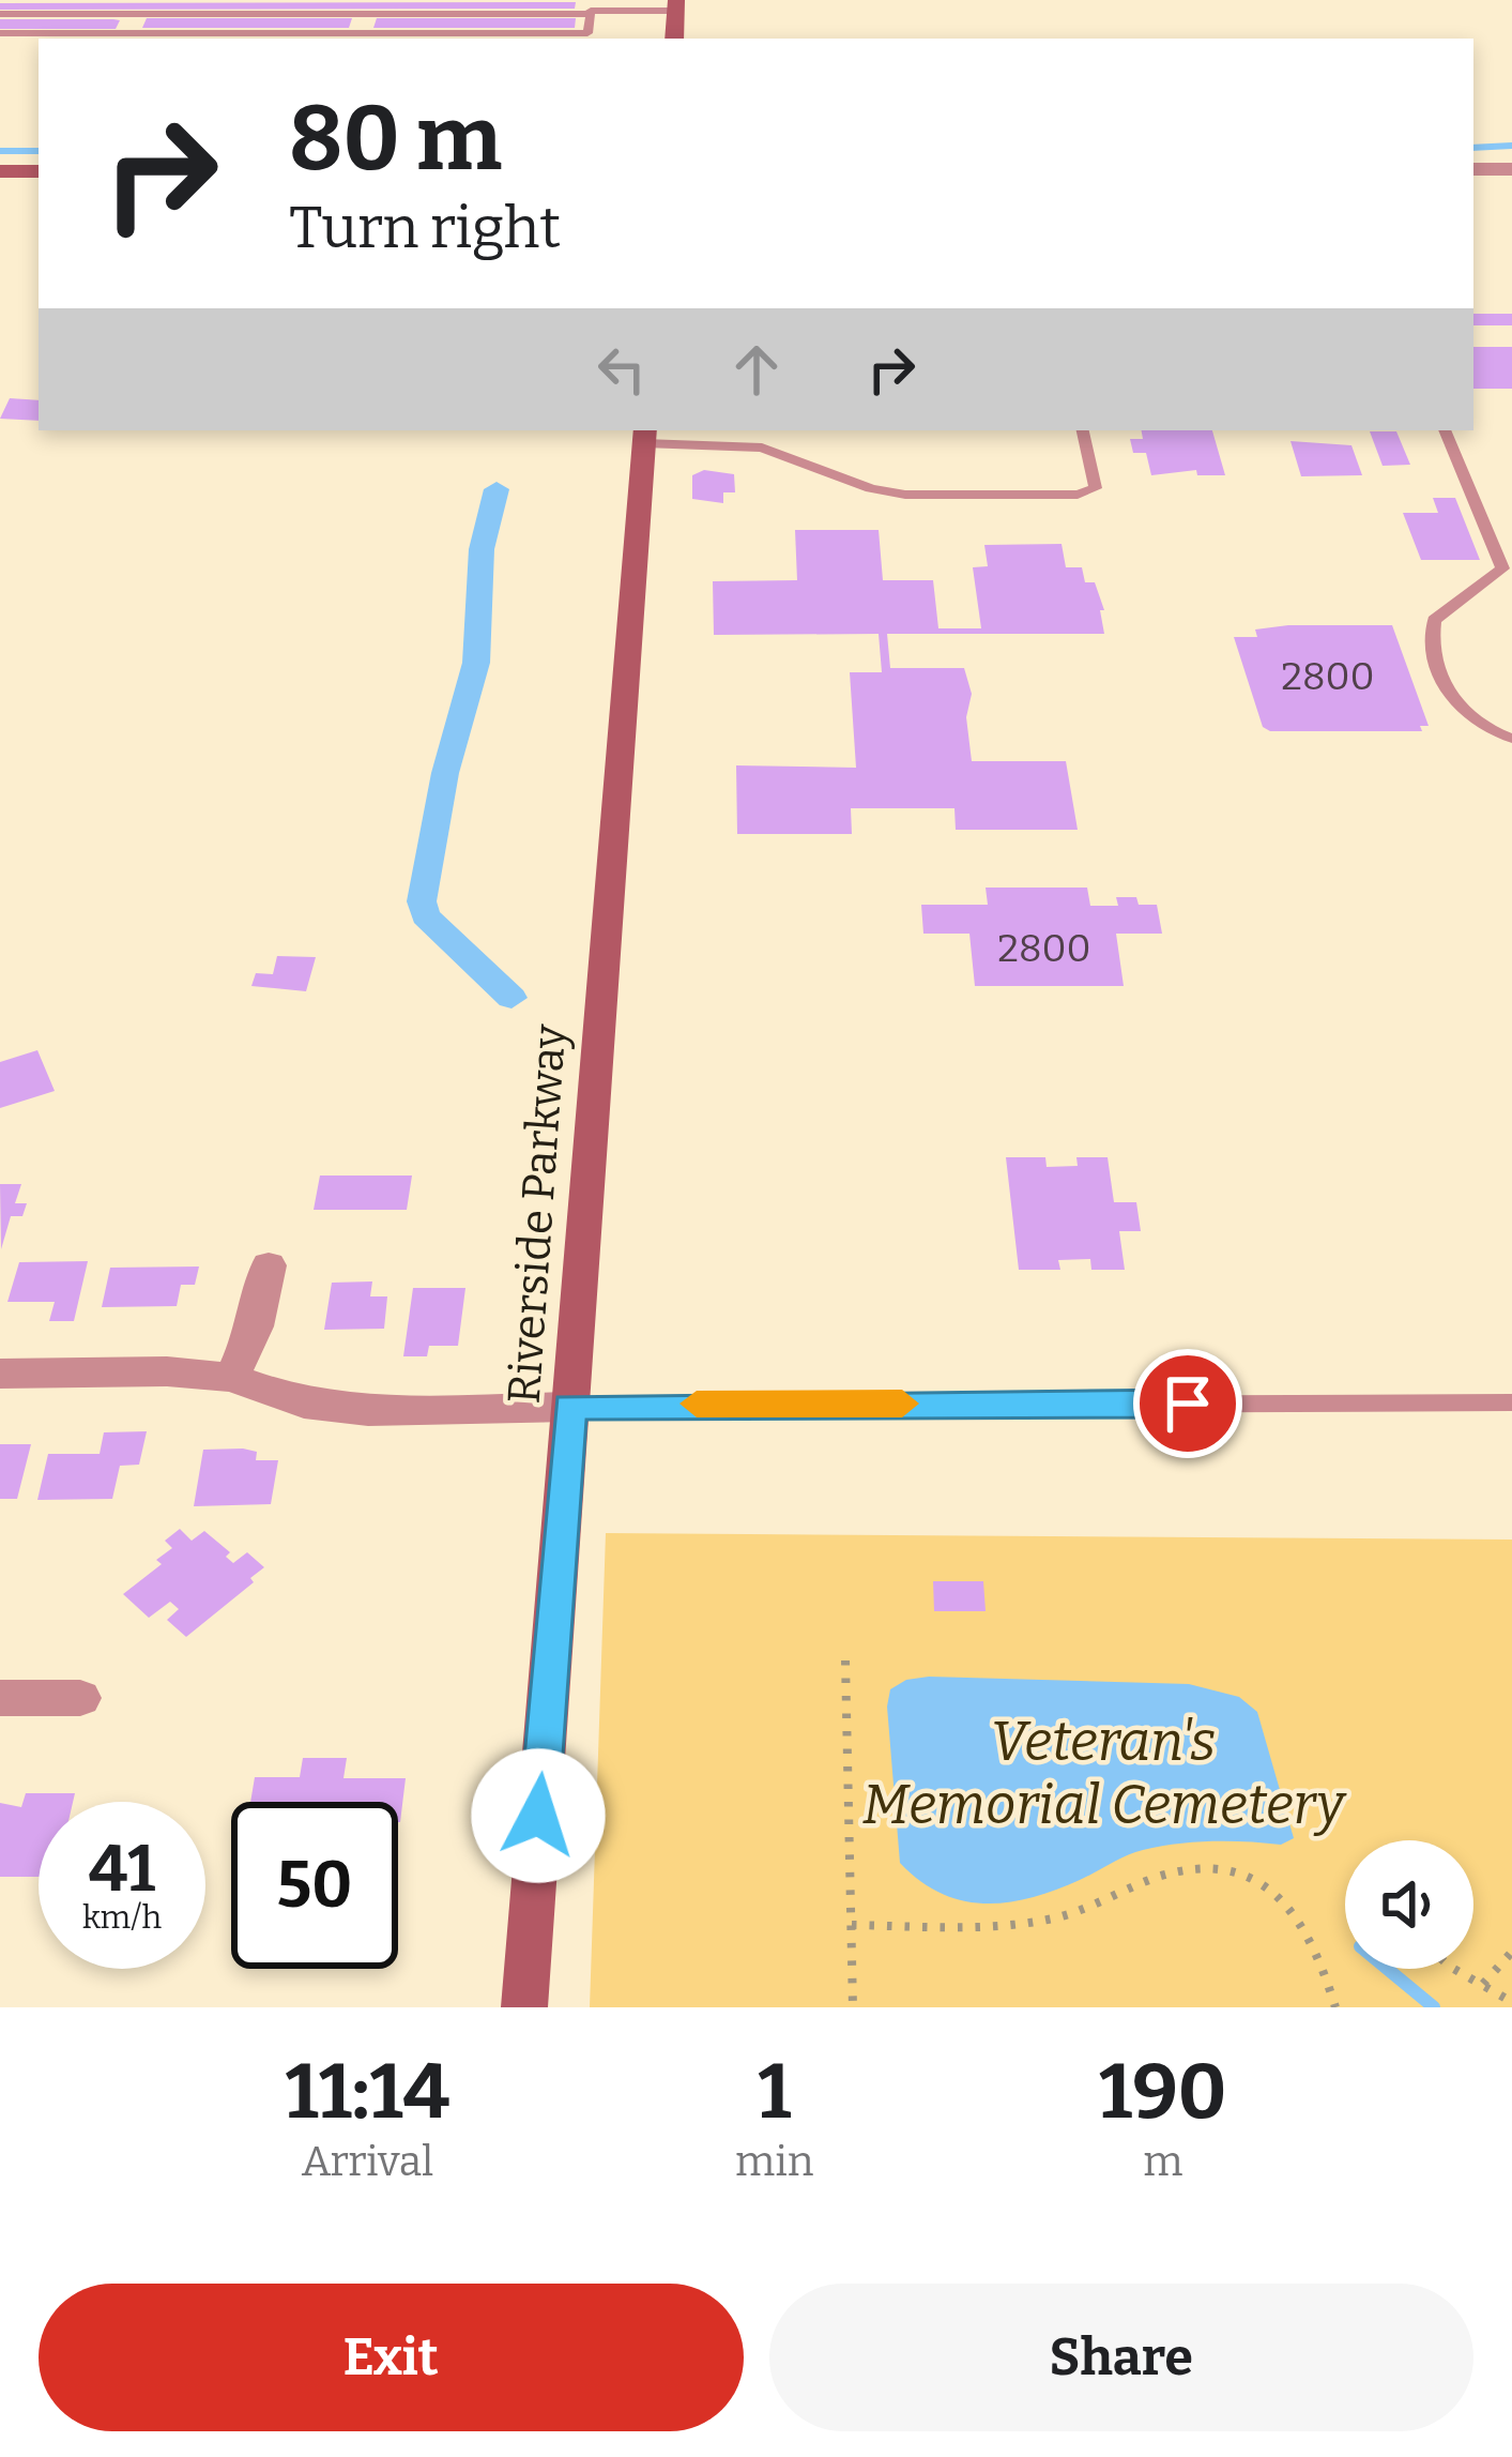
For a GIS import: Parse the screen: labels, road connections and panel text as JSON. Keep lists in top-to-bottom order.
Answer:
{
  "streets": {
    "main road": ["Riverside Parkway"]
  },
  "parks": ["Veteran's Memorial Cemetery"],
  "house_numbers": ["2800", "2800"],
  "page": {
    "turn": ["80 m", "Turn right"],
    "speed": "41 km/h",
    "limit": "50",
    "eta": [
      "11:14",
      "Arrival",
      "1",
      "min",
      "190",
      "m"
    ],
    "buttons": ["Exit", "Share"]
  }
}
